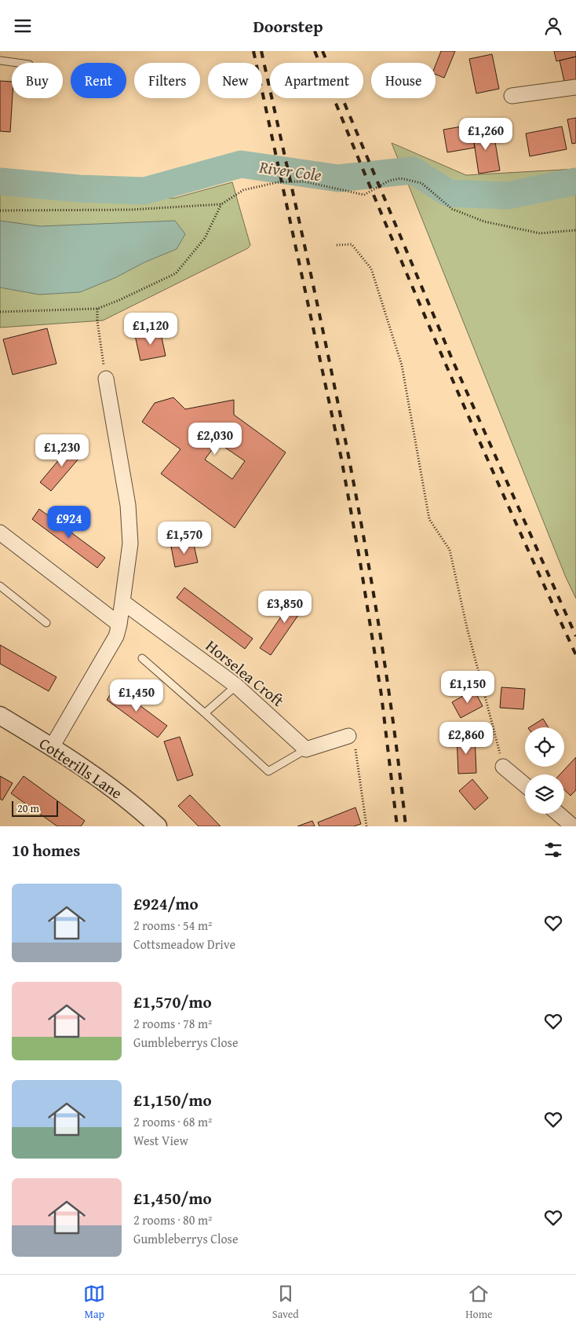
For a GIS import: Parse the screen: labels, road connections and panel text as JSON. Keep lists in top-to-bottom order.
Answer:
{
  "streets": {
    "street": ["Horselea Croft", "Cotterills Lane"]
  },
  "water": ["River Cole"],
  "scale_bar": "20 m",
  "page": {
    "header": "Doorstep",
    "chip": [
      "Buy",
      "Rent",
      "Filters",
      "New",
      "Apartment",
      "House"
    ],
    "price": [
      "£1,260",
      "£1,120",
      "£2,030",
      "£1,230",
      "£924",
      "£1,570",
      "£3,850",
      "£1,150",
      "£1,450",
      "£2,860"
    ],
    "scale": "20 m",
    "heading": "10 homes",
    "list": [
      {
        "name": "£924/mo",
        "note": "2 rooms · 54 m² · Cottsmeadow Drive"
      },
      {
        "name": "£1,570/mo",
        "note": "2 rooms · 78 m² · Gumbleberrys Close"
      },
      {
        "name": "£1,150/mo",
        "note": "2 rooms · 68 m² · West View"
      },
      {
        "name": "£1,450/mo",
        "note": "2 rooms · 80 m² · Gumbleberrys Close"
      }
    ],
    "tabs": ["Map", "Saved", "Home"]
  }
}
